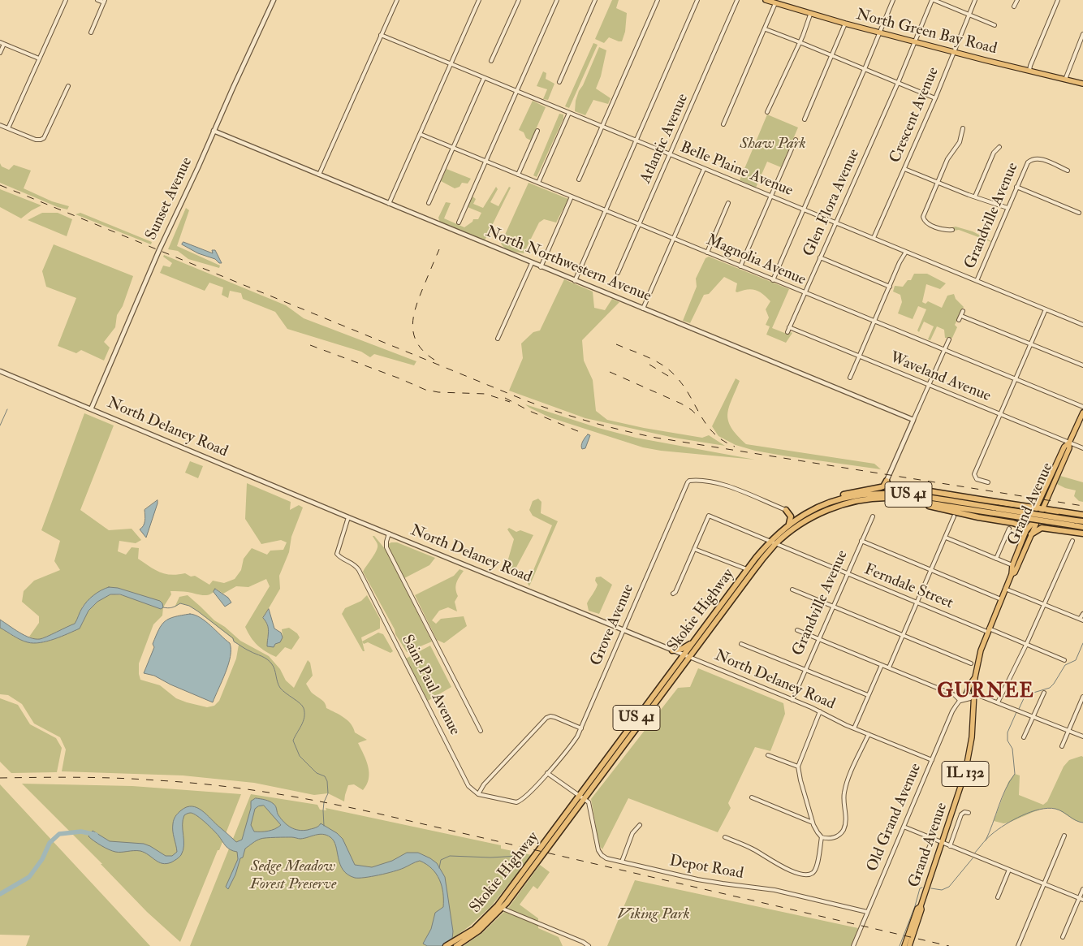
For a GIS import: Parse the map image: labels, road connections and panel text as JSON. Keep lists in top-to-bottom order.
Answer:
{
  "streets": {
    "highway": ["US 41", "Skokie Highway"],
    "main road": ["North Green Bay Road", "Grand Avenue", "IL 132"],
    "street": [
      "Crescent Avenue",
      "Atlantic Avenue",
      "Belle Plaine Avenue",
      "Sunset Avenue",
      "Glen Flora Avenue",
      "Grandville Avenue",
      "Magnolia Avenue",
      "North Northwestern Avenue",
      "Waveland Avenue",
      "North Delaney Road",
      "Ferndale Street",
      "Grove Avenue",
      "Saint Paul Avenue",
      "Old Grand Avenue",
      "Depot Road"
    ]
  },
  "crossings": [
    ["North Green Bay Road", "Crescent Avenue"],
    ["North Green Bay Road", "Glen Flora Avenue"],
    ["Crescent Avenue", "Belle Plaine Avenue"],
    ["Atlantic Avenue", "Belle Plaine Avenue"],
    ["Atlantic Avenue", "Magnolia Avenue"],
    ["Belle Plaine Avenue", "Glen Flora Avenue"],
    ["Belle Plaine Avenue", "Grandville Avenue"],
    ["Sunset Avenue", "North Northwestern Avenue"],
    ["Sunset Avenue", "North Delaney Road"],
    ["Glen Flora Avenue", "Magnolia Avenue"],
    ["Glen Flora Avenue", "Waveland Avenue"],
    ["Grandville Avenue", "North Delaney Road"],
    ["Grandville Avenue", "Ferndale Street"],
    ["Waveland Avenue", "Grand Avenue"],
    ["North Delaney Road", "Skokie Highway"],
    ["North Delaney Road", "Grove Avenue"],
    ["North Delaney Road", "Saint Paul Avenue"],
    ["North Delaney Road", "Old Grand Avenue"],
    ["Grand Avenue", "Ferndale Street"],
    ["Ferndale Street", "Skokie Highway"],
    ["Skokie Highway", "Depot Road"],
    ["Old Grand Avenue", "Depot Road"]
  ],
  "districts": ["GURNEE"],
  "parks": ["Shaw Park", "Sedge Meadow Forest Preserve", "Viking Park"]
}
